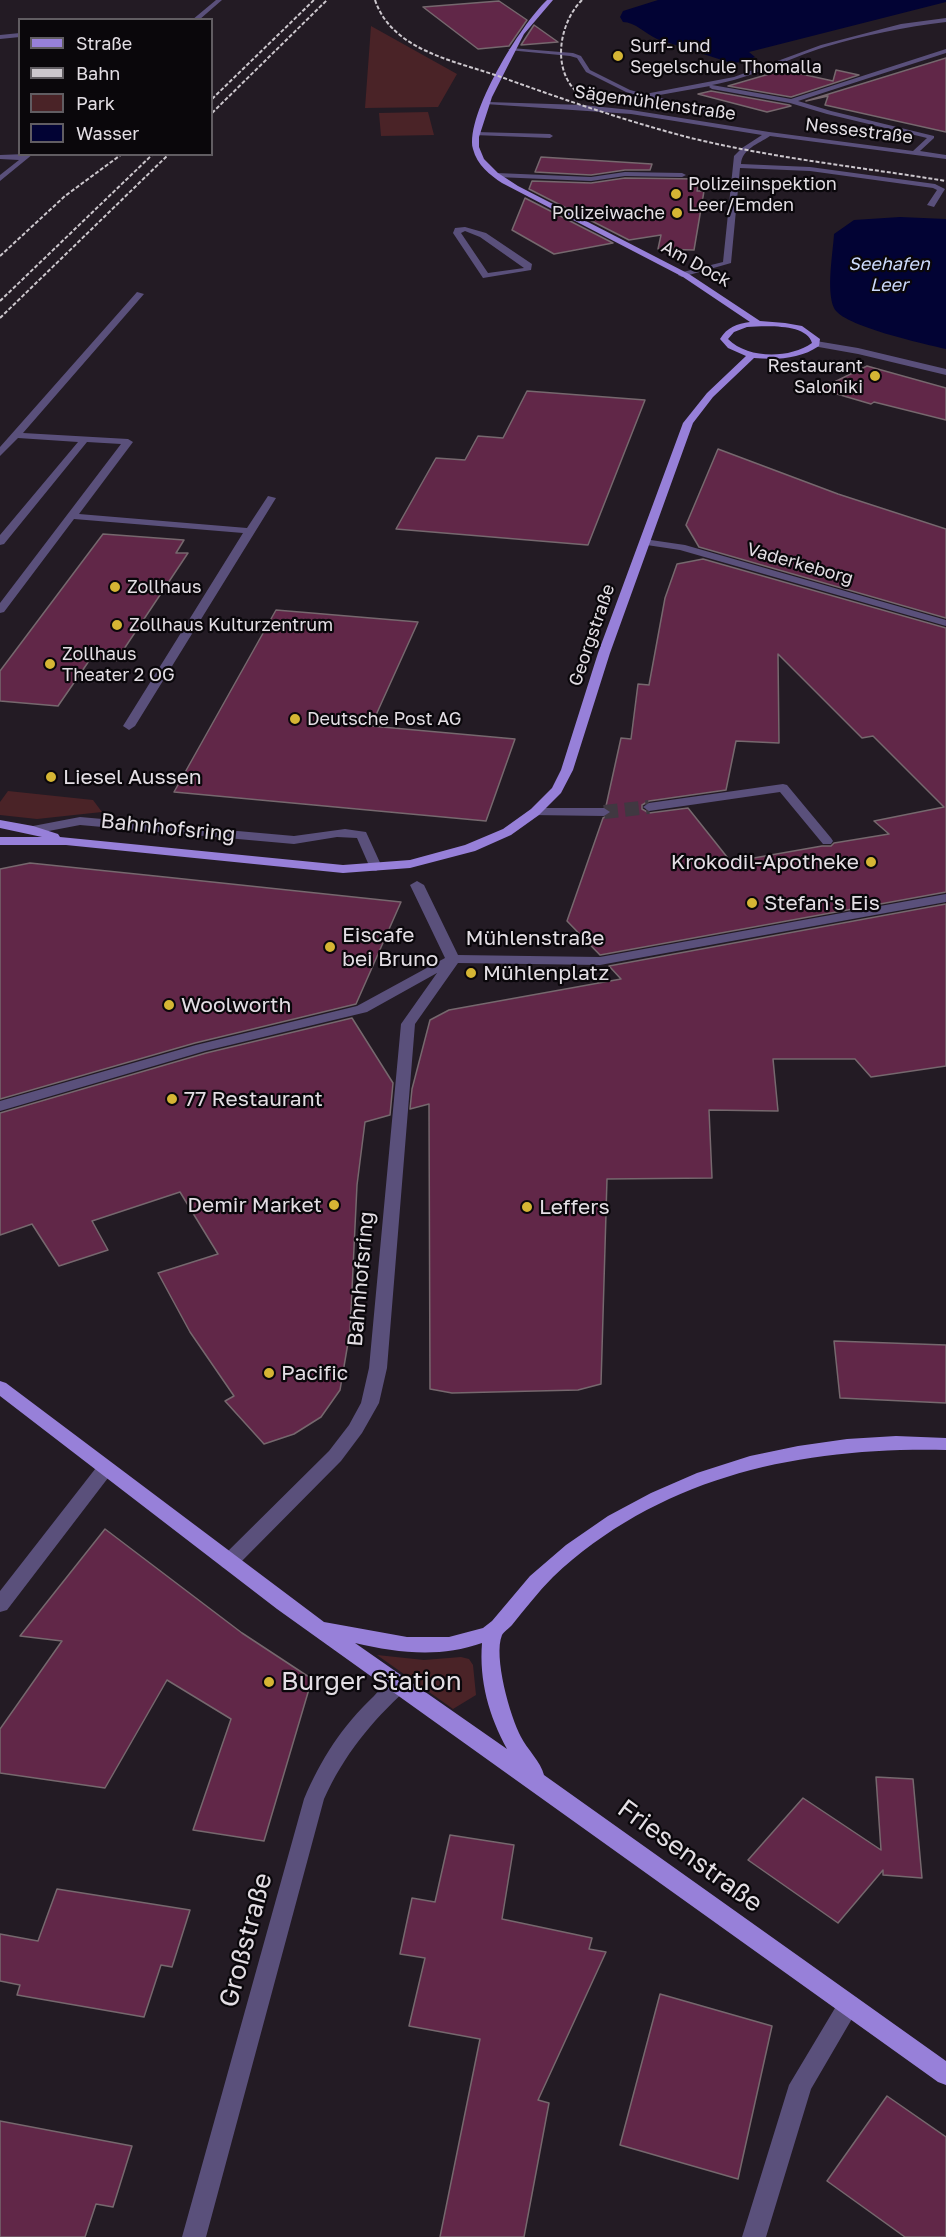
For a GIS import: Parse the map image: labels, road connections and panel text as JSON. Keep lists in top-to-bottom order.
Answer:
{
  "streets": {
    "main road": [
      "Am Dock",
      "Georgstraße",
      "Bahnhofsring",
      "Friesenstraße"
    ],
    "street": [
      "Sägemühlenstraße",
      "Nessestraße",
      "Vaderkeborg",
      "Mühlenstraße",
      "Großstraße"
    ]
  },
  "crossings": [
    ["Sägemühlenstraße", "Nessestraße"],
    ["Vaderkeborg", "Georgstraße"],
    ["Georgstraße", "Bahnhofsring"],
    ["Bahnhofsring", "Mühlenstraße"],
    ["Friesenstraße", "Großstraße"]
  ],
  "water": ["Seehafen Leer"],
  "places": [
    "Surf- und Segelschule Thomalla",
    "Polizeiinspektion Leer/Emden",
    "Polizeiwache",
    "Restaurant Saloniki",
    "Zollhaus",
    "Zollhaus Kulturzentrum",
    "Zollhaus Theater 2 OG",
    "Deutsche Post AG",
    "Liesel Aussen",
    "Krokodil-Apotheke",
    "Stefan's Eis",
    "Eiscafe bei Bruno",
    "Mühlenplatz",
    "Woolworth",
    "77 Restaurant",
    "Demir Market",
    "Leffers",
    "Pacific",
    "Burger Station"
  ],
  "legend": [
    "Straße",
    "Bahn",
    "Park",
    "Wasser"
  ]
}
